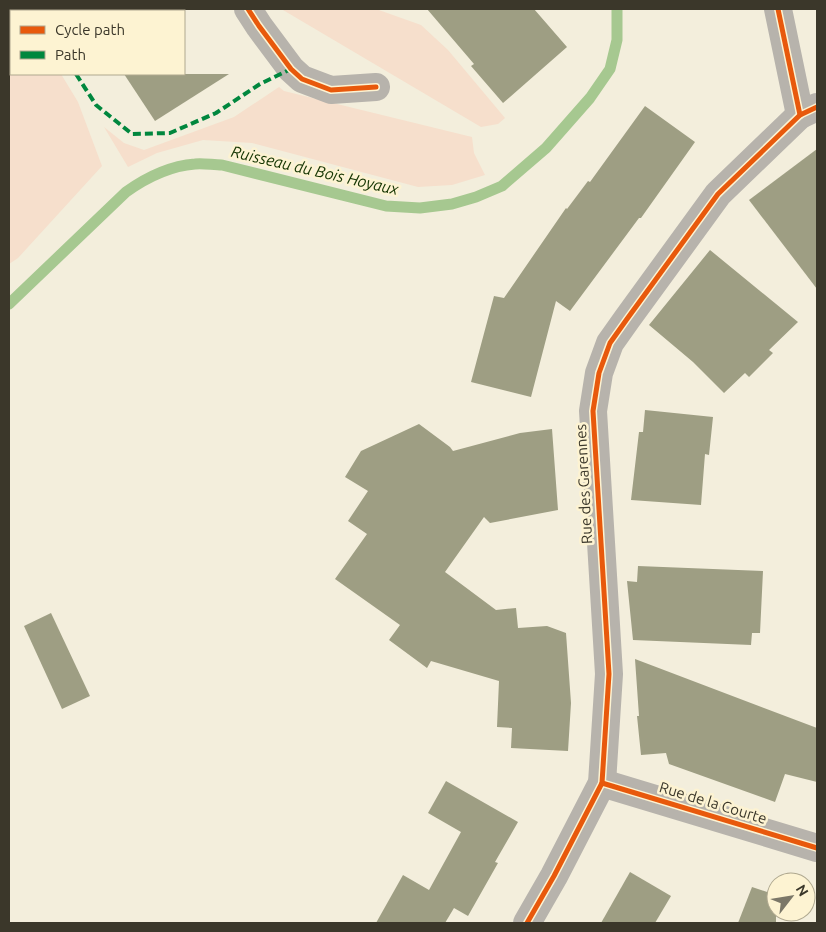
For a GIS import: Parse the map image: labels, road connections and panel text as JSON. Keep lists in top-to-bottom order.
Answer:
{
  "streets": {
    "street": ["Rue des Garennes", "Rue de la Courte"]
  },
  "crossings": [
    ["Rue des Garennes", "Rue de la Courte"]
  ],
  "water": ["Ruisseau du Bois Hoyaux"],
  "legend": ["Cycle path", "Path"],
  "north": "top right"
}
